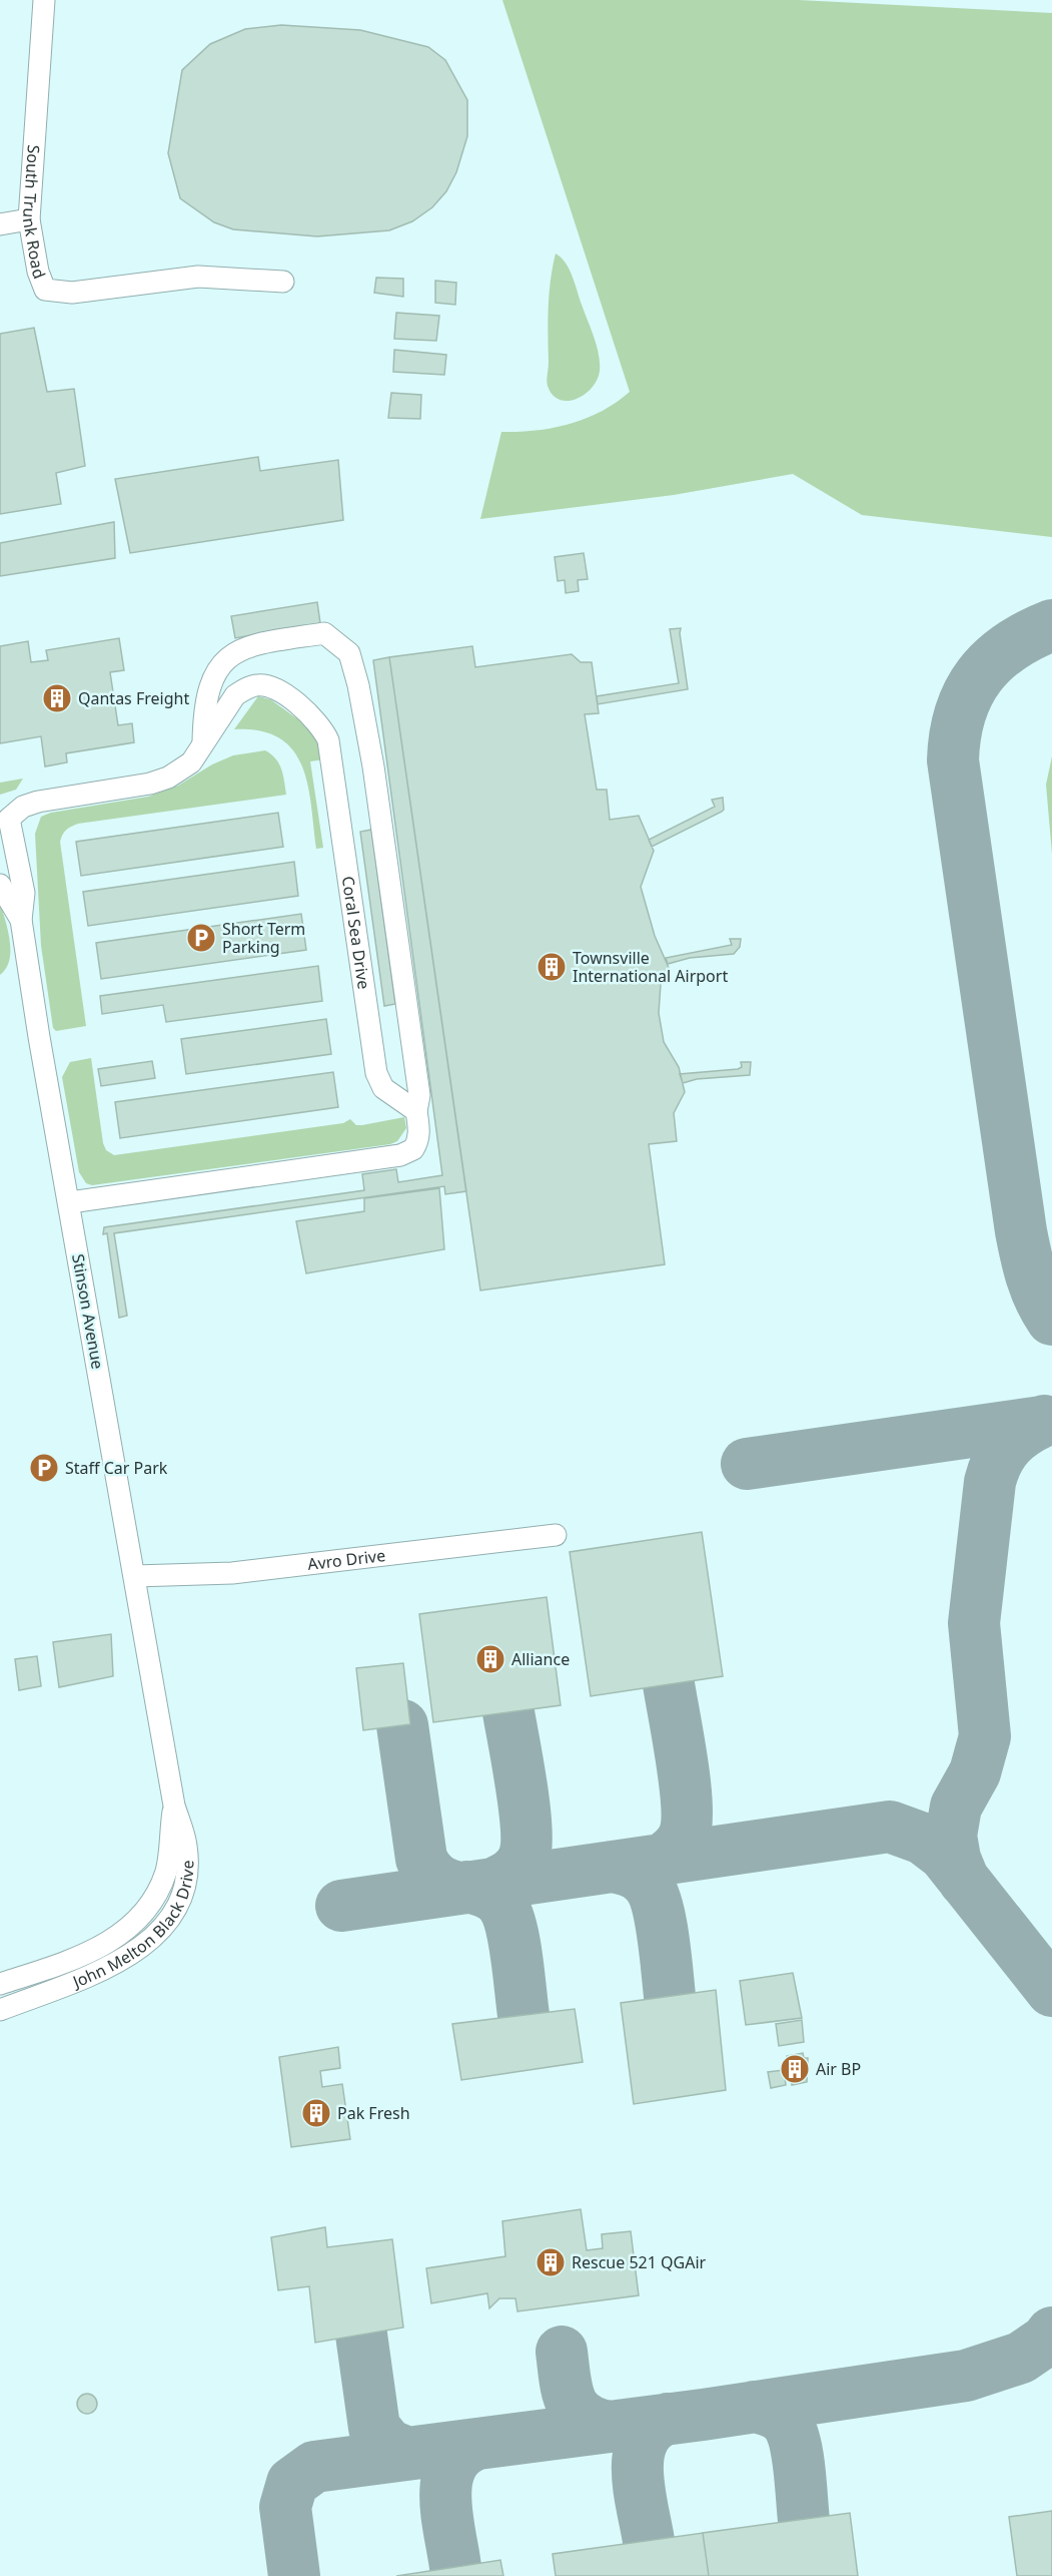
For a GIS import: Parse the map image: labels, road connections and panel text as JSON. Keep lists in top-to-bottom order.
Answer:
{
  "streets": {
    "street": [
      "South Trunk Road",
      "Coral Sea Drive",
      "Stinson Avenue",
      "Avro Drive",
      "John Melton Black Drive"
    ]
  },
  "crossings": [
    ["Coral Sea Drive", "Stinson Avenue"],
    ["Stinson Avenue", "Avro Drive"],
    ["Stinson Avenue", "John Melton Black Drive"]
  ],
  "places": {
    "building": [
      "Qantas Freight",
      "Townsville International Airport",
      "Alliance",
      "Air BP",
      "Pak Fresh",
      "Rescue 521 QGAir"
    ],
    "parking": ["Short Term Parking", "Staff Car Park"]
  }
}
